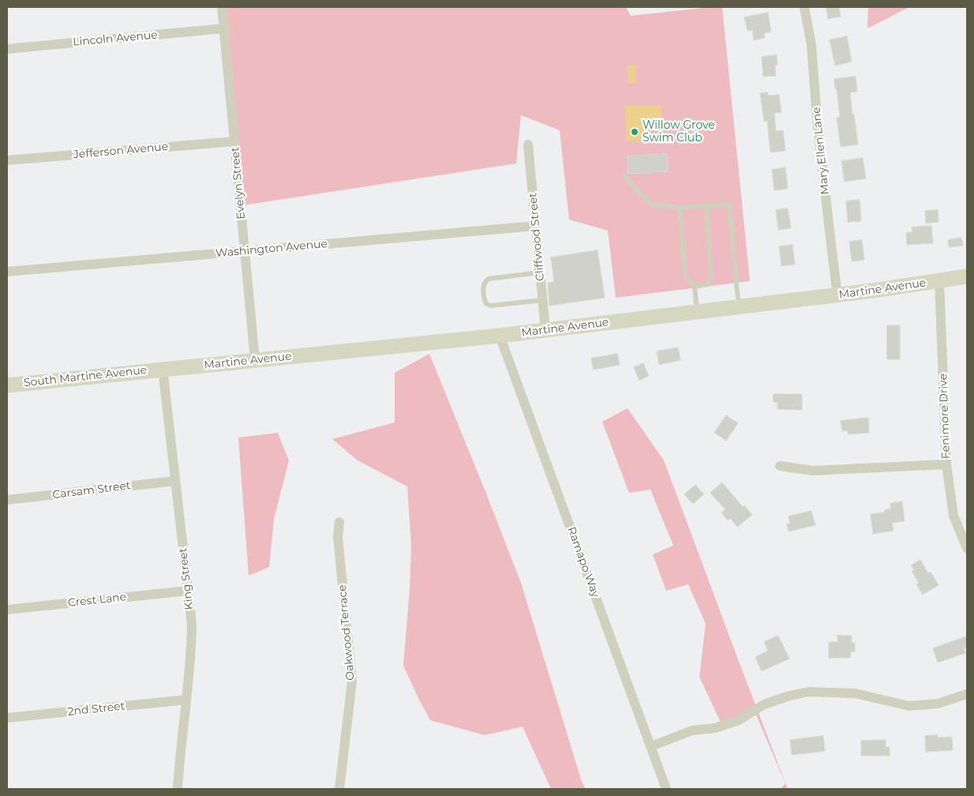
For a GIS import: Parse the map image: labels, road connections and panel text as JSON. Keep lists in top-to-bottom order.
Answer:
{
  "streets": {
    "main road": ["Martine Avenue", "South Martine Avenue"],
    "street": [
      "Lincoln Avenue",
      "Jefferson Avenue",
      "Mary Ellen Lane",
      "Evelyn Street",
      "Cliffwood Street",
      "Washington Avenue",
      "Fenimore Drive",
      "Carsam Street",
      "Ramapo Way",
      "King Street",
      "Crest Lane",
      "Oakwood Terrace",
      "2nd Street"
    ]
  },
  "crossings": [
    ["Lincoln Avenue", "Evelyn Street"],
    ["Jefferson Avenue", "Evelyn Street"],
    ["Mary Ellen Lane", "Martine Avenue"],
    ["Evelyn Street", "Washington Avenue"],
    ["Evelyn Street", "Martine Avenue"],
    ["Cliffwood Street", "Washington Avenue"],
    ["Cliffwood Street", "Martine Avenue"],
    ["Martine Avenue", "South Martine Avenue"],
    ["Martine Avenue", "Fenimore Drive"],
    ["Martine Avenue", "Ramapo Way"],
    ["Martine Avenue", "King Street"],
    ["South Martine Avenue", "King Street"],
    ["Carsam Street", "King Street"],
    ["King Street", "Crest Lane"],
    ["King Street", "2nd Street"]
  ],
  "places": ["Willow Grove Swim Club"]
}
